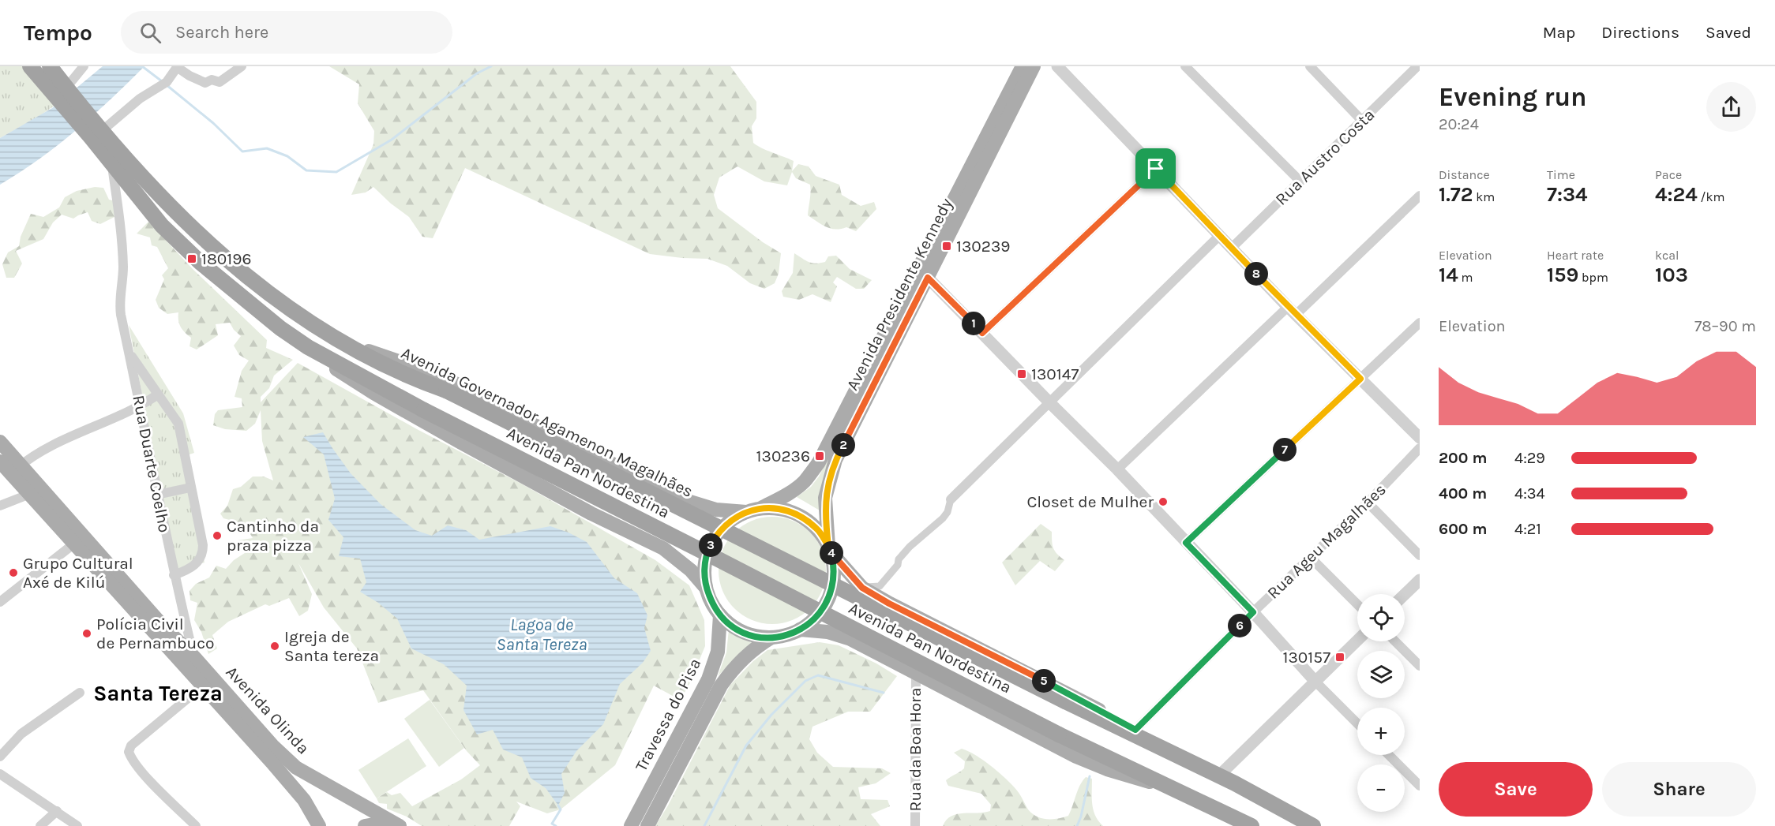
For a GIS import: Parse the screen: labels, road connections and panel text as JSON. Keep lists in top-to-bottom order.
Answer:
{
  "streets": {
    "highway": ["Avenida Governador Agamenon Magalhães", "Avenida Pan Nordestina"],
    "main road": ["Avenida Presidente Kennedy", "Avenida Olinda", "Travessa do Pisa"],
    "street": [
      "Rua Austro Costa",
      "Rua Duarte Coelho",
      "Rua Ageu Magalhães",
      "Rua da Boa Hora"
    ]
  },
  "crossings": [
    ["Avenida Presidente Kennedy", "Avenida Governador Agamenon Magalhães"],
    ["Avenida Presidente Kennedy", "Avenida Pan Nordestina"],
    ["Avenida Presidente Kennedy", "Travessa do Pisa"],
    ["Avenida Governador Agamenon Magalhães", "Rua Duarte Coelho"],
    ["Avenida Governador Agamenon Magalhães", "Avenida Pan Nordestina"],
    ["Avenida Governador Agamenon Magalhães", "Travessa do Pisa"],
    ["Rua Duarte Coelho", "Avenida Olinda"],
    ["Avenida Pan Nordestina", "Rua Ageu Magalhães"],
    ["Avenida Pan Nordestina", "Travessa do Pisa"],
    ["Avenida Pan Nordestina", "Rua da Boa Hora"]
  ],
  "districts": ["Santa Tereza"],
  "water": ["Lagoa de Santa Tereza"],
  "places": {
    "transit": [
      "130239",
      "180196",
      "130147",
      "130236",
      "130157"
    ],
    "other": [
      "Closet de Mulher",
      "Cantinho da praza pizza",
      "Grupo Cultural Axé de Kilú",
      "Polícia Civil de Pernambuco",
      "Igreja de Santa tereza"
    ]
  },
  "page": {
    "header": "Tempo",
    "search": "Search here",
    "nav": ["Map", "Directions", "Saved"],
    "heading": ["Evening run", "20:24"],
    "stats": [
      ["Distance", "1.72 km"],
      ["Time", "7:34"],
      ["Pace", "4:24 /km"],
      ["Elevation", "14 m"],
      ["Heart rate", "159 bpm"],
      ["kcal", "103"]
    ],
    "pins": [
      "8",
      "1",
      "2",
      "7",
      "3",
      "4",
      "6",
      "5"
    ],
    "chart": ["Elevation", "78–90 m"],
    "list": [
      {
        "name": "200 m",
        "note": "4:29"
      },
      {
        "name": "400 m",
        "note": "4:34"
      },
      {
        "name": "600 m",
        "note": "4:21"
      }
    ],
    "map_buttons": ["+", "−"],
    "buttons": ["Save", "Share"]
  }
}
